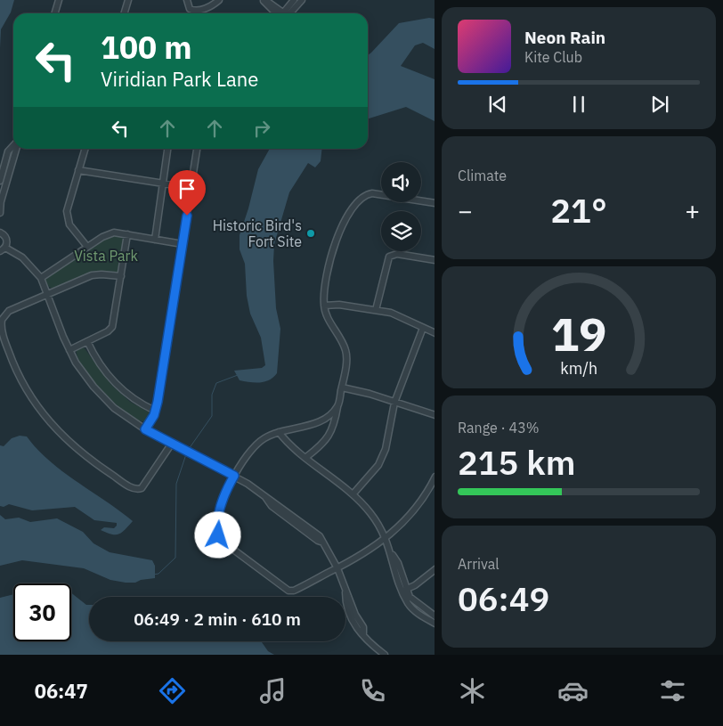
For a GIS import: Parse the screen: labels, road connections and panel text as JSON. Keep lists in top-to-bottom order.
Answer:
{
  "parks": ["Vista Park"],
  "places": ["Historic Bird's Fort Site"],
  "page": {
    "turn": ["100 m", "Viridian Park Lane"],
    "song": ["Neon Rain", "Kite Club"],
    "tile": [
      "Climate",
      ["Range · 43%", "215 km"],
      ["Arrival", "06:49"]
    ],
    "heat": ["−", "21°", "+"],
    "limit": "30",
    "trip": "06:49 · 2 min · 610 m",
    "tabs": "06:47",
    "gauge": ["19", "km/h"]
  }
}
